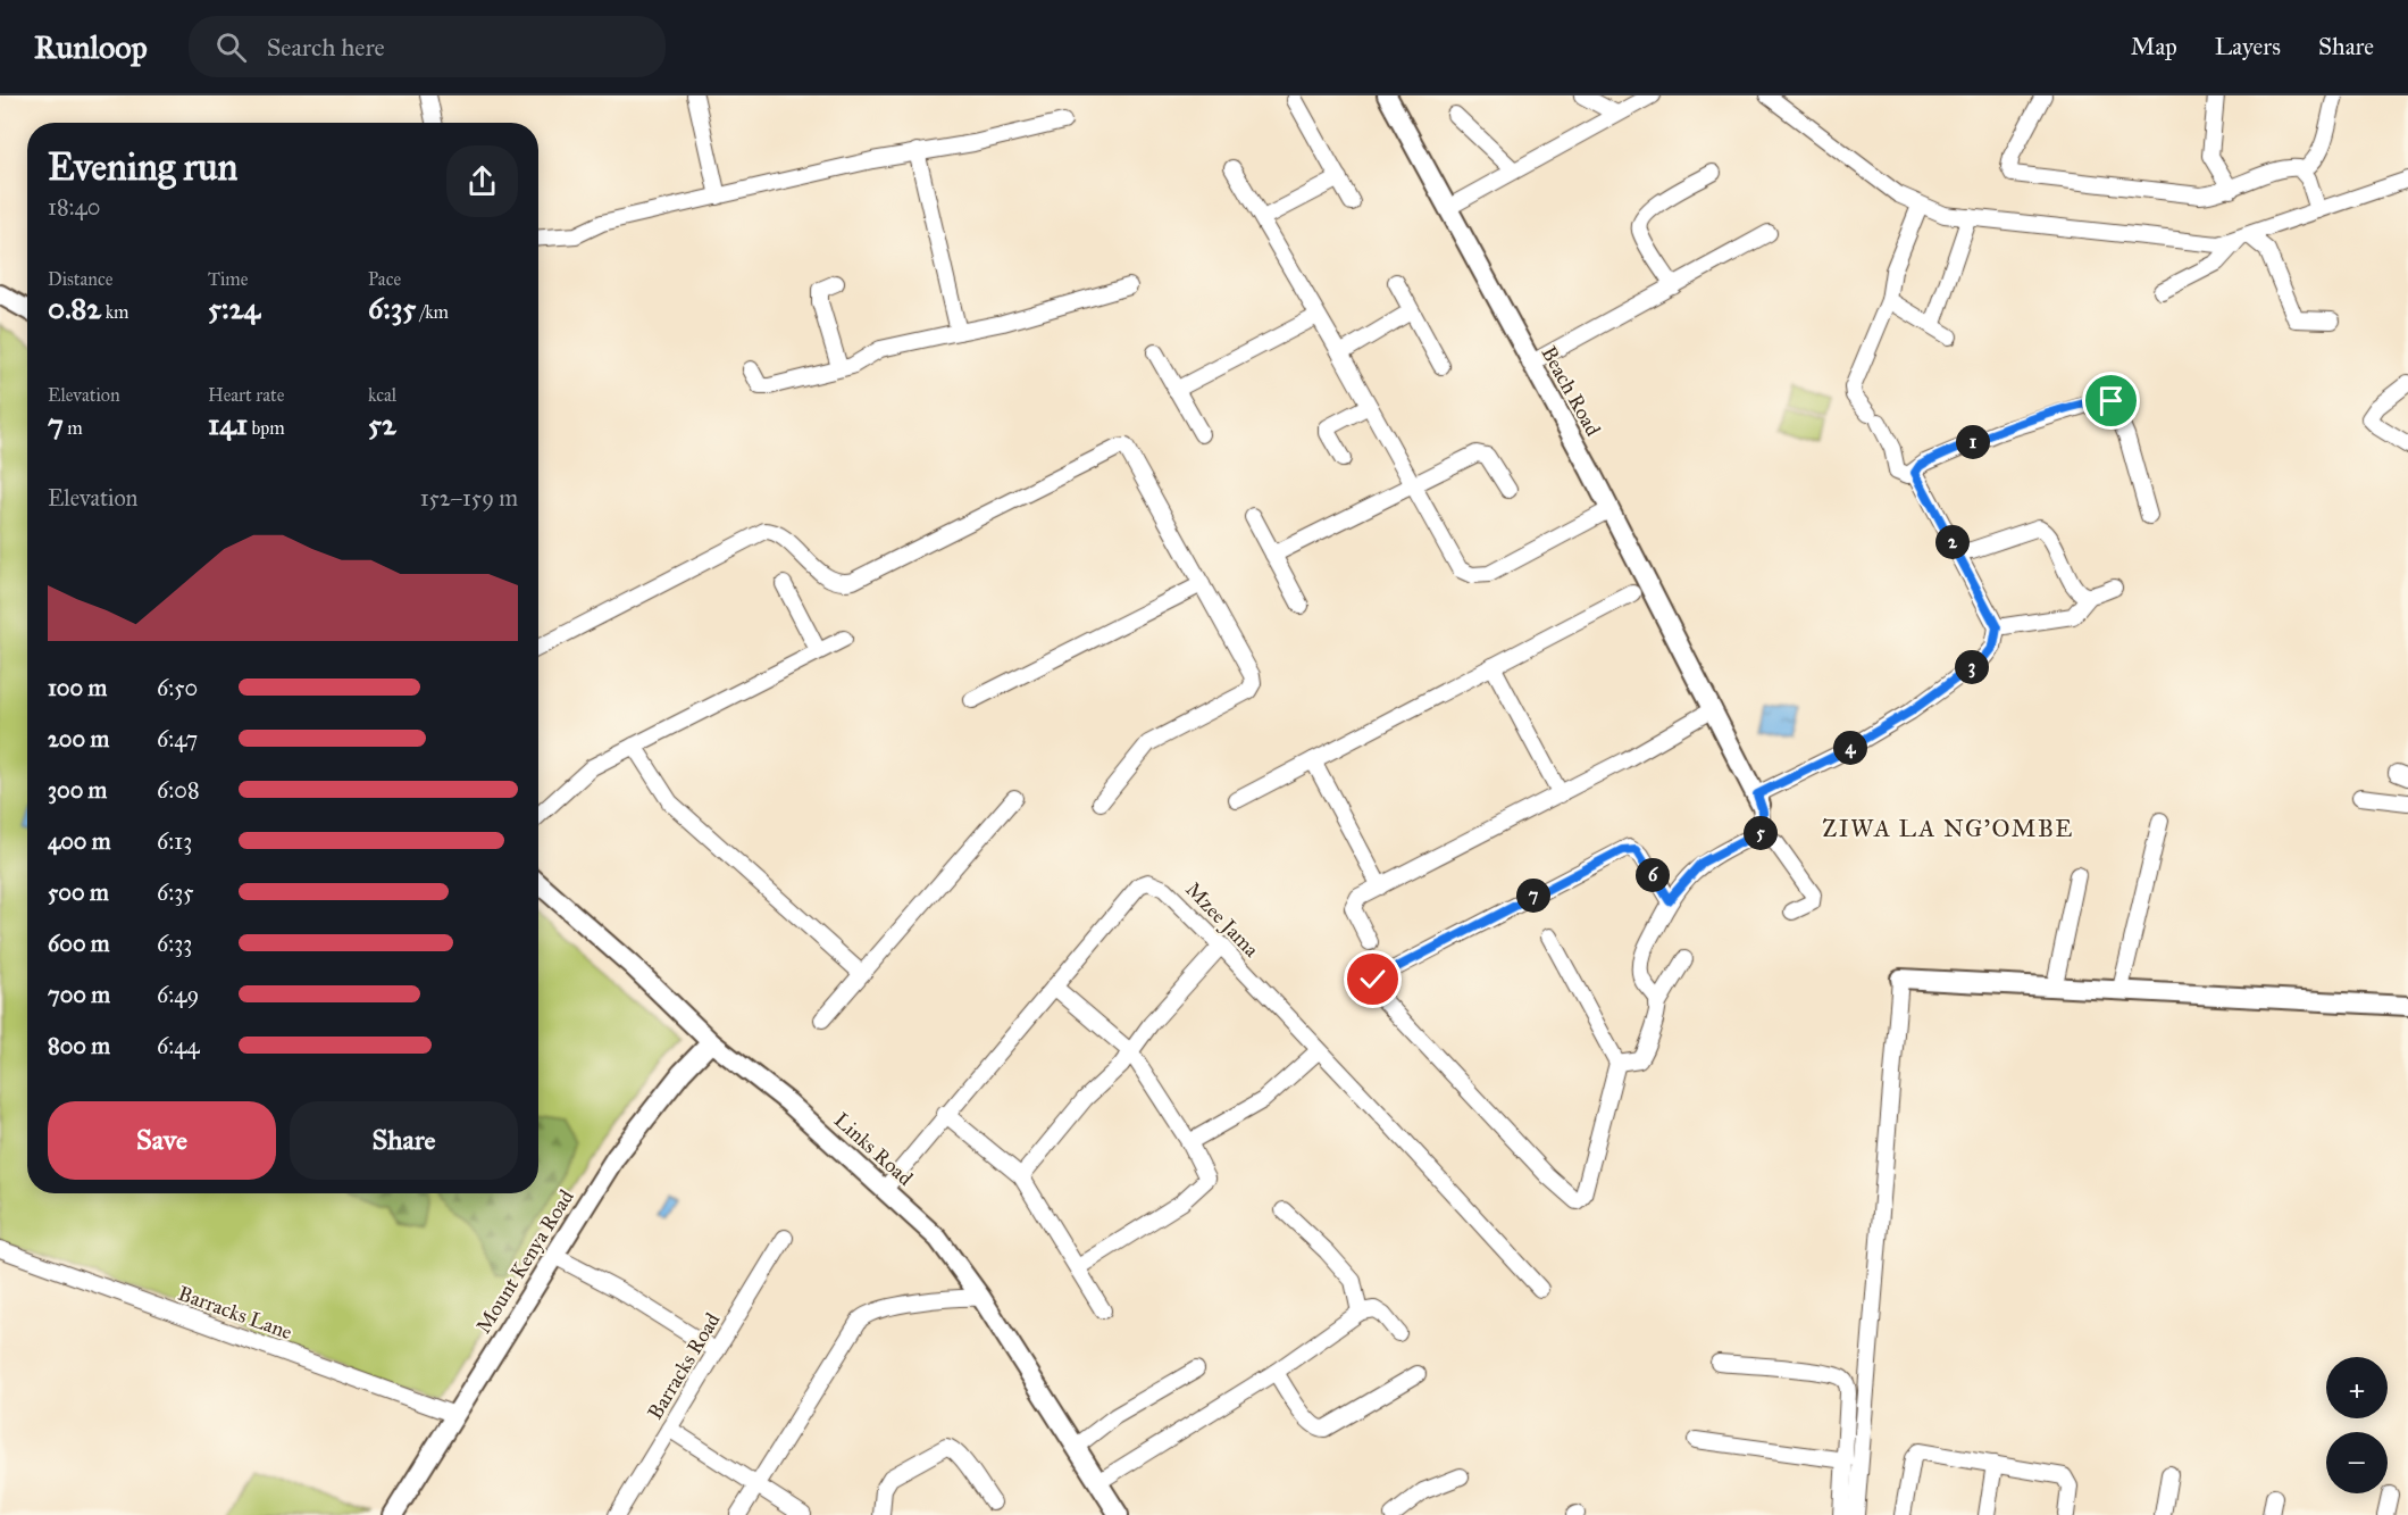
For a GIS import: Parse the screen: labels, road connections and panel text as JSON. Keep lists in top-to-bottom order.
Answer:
{
  "streets": {
    "main road": ["Beach Road", "Links Road", "Mount Kenya Road"],
    "street": ["Mzee Jama", "Barracks Lane", "Barracks Road"]
  },
  "crossings": [
    ["Mzee Jama", "Links Road"],
    ["Links Road", "Mount Kenya Road"],
    ["Mount Kenya Road", "Barracks Lane"]
  ],
  "districts": ["ZIWA LA NG'OMBE"],
  "page": {
    "header": "Runloop",
    "search": "Search here",
    "nav": ["Map", "Layers", "Share"],
    "heading": ["Evening run", "18:40"],
    "stats": [
      ["Distance", "0.82 km"],
      ["Time", "5:24"],
      ["Pace", "6:35 /km"],
      ["Elevation", "7 m"],
      ["Heart rate", "141 bpm"],
      ["kcal", "52"]
    ],
    "pins": [
      "1",
      "2",
      "3",
      "4",
      "5",
      "6",
      "7"
    ],
    "chart": ["Elevation", "152–159 m"],
    "list": [
      {
        "name": "100 m",
        "note": "6:50"
      },
      {
        "name": "200 m",
        "note": "6:47"
      },
      {
        "name": "300 m",
        "note": "6:08"
      },
      {
        "name": "400 m",
        "note": "6:13"
      },
      {
        "name": "500 m",
        "note": "6:35"
      },
      {
        "name": "600 m",
        "note": "6:33"
      },
      {
        "name": "700 m",
        "note": "6:49"
      },
      {
        "name": "800 m",
        "note": "6:44"
      }
    ],
    "buttons": ["Save", "Share"],
    "map_buttons": ["+", "−"]
  }
}
